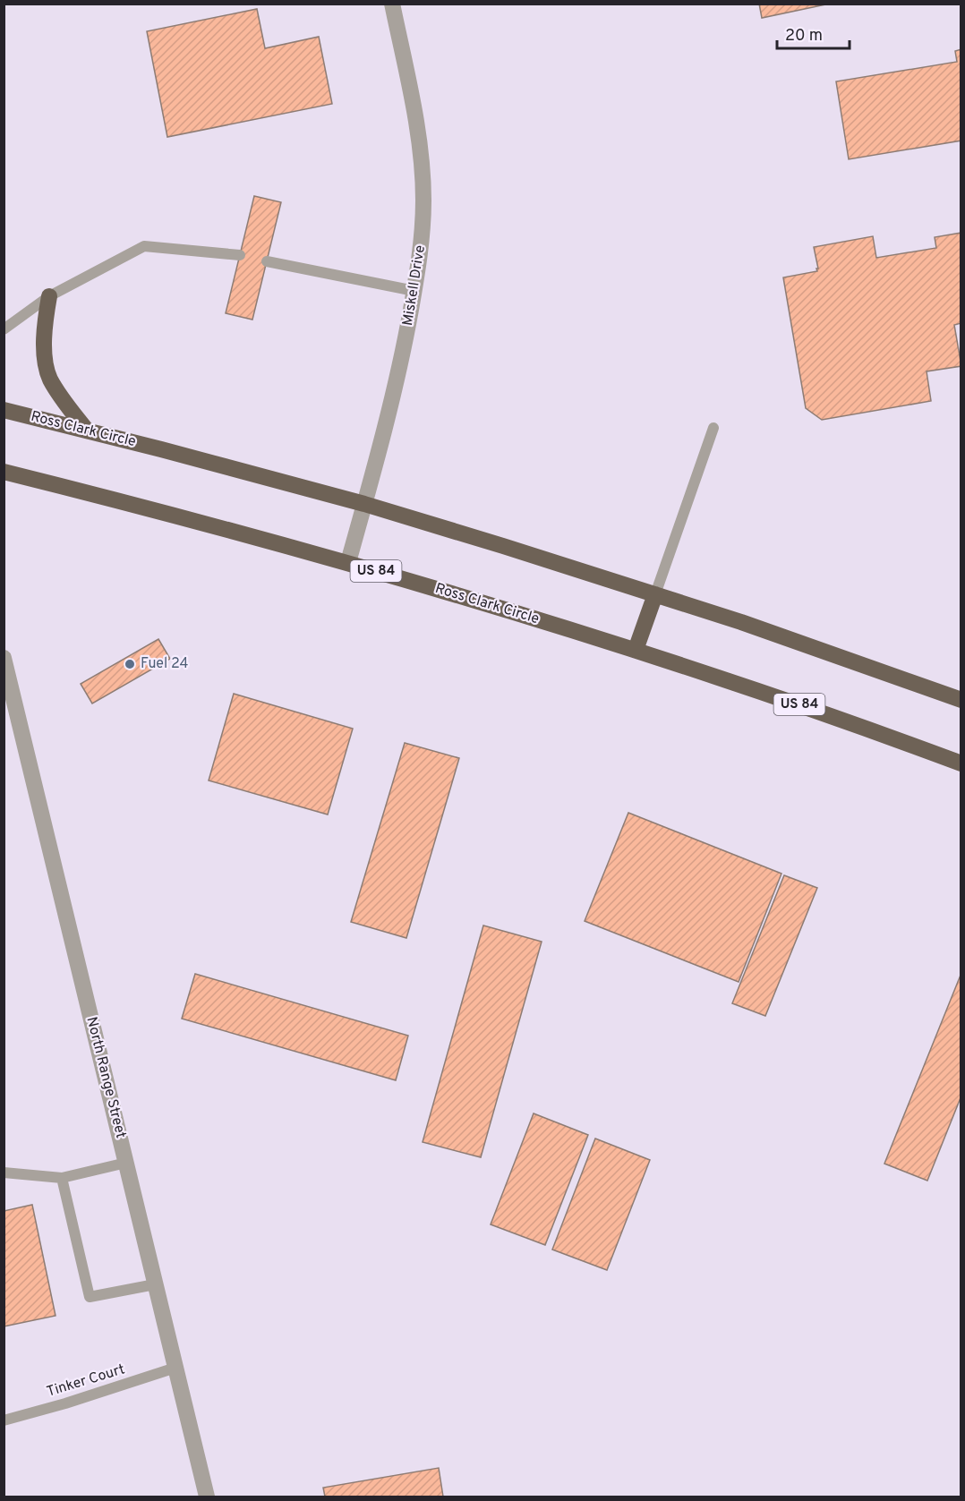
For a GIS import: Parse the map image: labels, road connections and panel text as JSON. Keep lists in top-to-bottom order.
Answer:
{
  "streets": {
    "highway": ["Ross Clark Circle", "US 84"],
    "street": ["Miskell Drive", "North Range Street"],
    "lane": ["Tinker Court"]
  },
  "crossings": [
    ["Miskell Drive", "Ross Clark Circle"],
    ["North Range Street", "Tinker Court"]
  ],
  "places": ["Fuel 24"],
  "scale_bar": "20 m"
}
